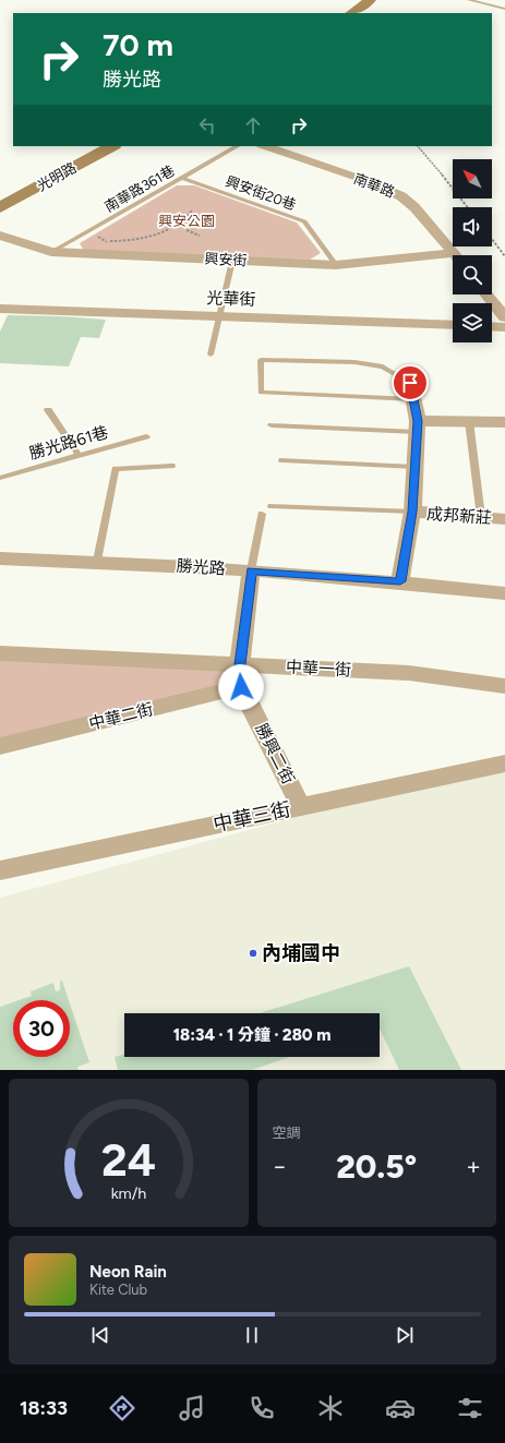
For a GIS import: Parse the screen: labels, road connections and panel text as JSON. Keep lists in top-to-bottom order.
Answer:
{
  "streets": {
    "main road": ["光明路"],
    "street": [
      "南華路",
      "興安街",
      "光華街",
      "成邦新莊",
      "勝光路",
      "中華一街",
      "中華二街",
      "勝興二街",
      "中華三街"
    ],
    "lane": ["南華路361巷", "興安街20巷", "勝光路61巷"]
  },
  "crossings": [
    ["南華路361巷", "興安街20巷"],
    ["南華路361巷", "興安街"],
    ["興安街20巷", "興安街"],
    ["勝光路", "勝興二街"],
    ["中華一街", "勝興二街"],
    ["中華二街", "勝興二街"],
    ["勝興二街", "中華三街"]
  ],
  "parks": ["興安公園"],
  "places": ["內埔國中"],
  "north": "top left",
  "page": {
    "turn": ["70 m", "勝光路"],
    "limit": "30",
    "trip": "18:34 · 1 分鐘 · 280 m",
    "tile": "空調",
    "heat": ["−", "20.5°", "+"],
    "song": ["Neon Rain", "Kite Club"],
    "tabs": "18:33",
    "gauge": ["24", "km/h"]
  }
}
